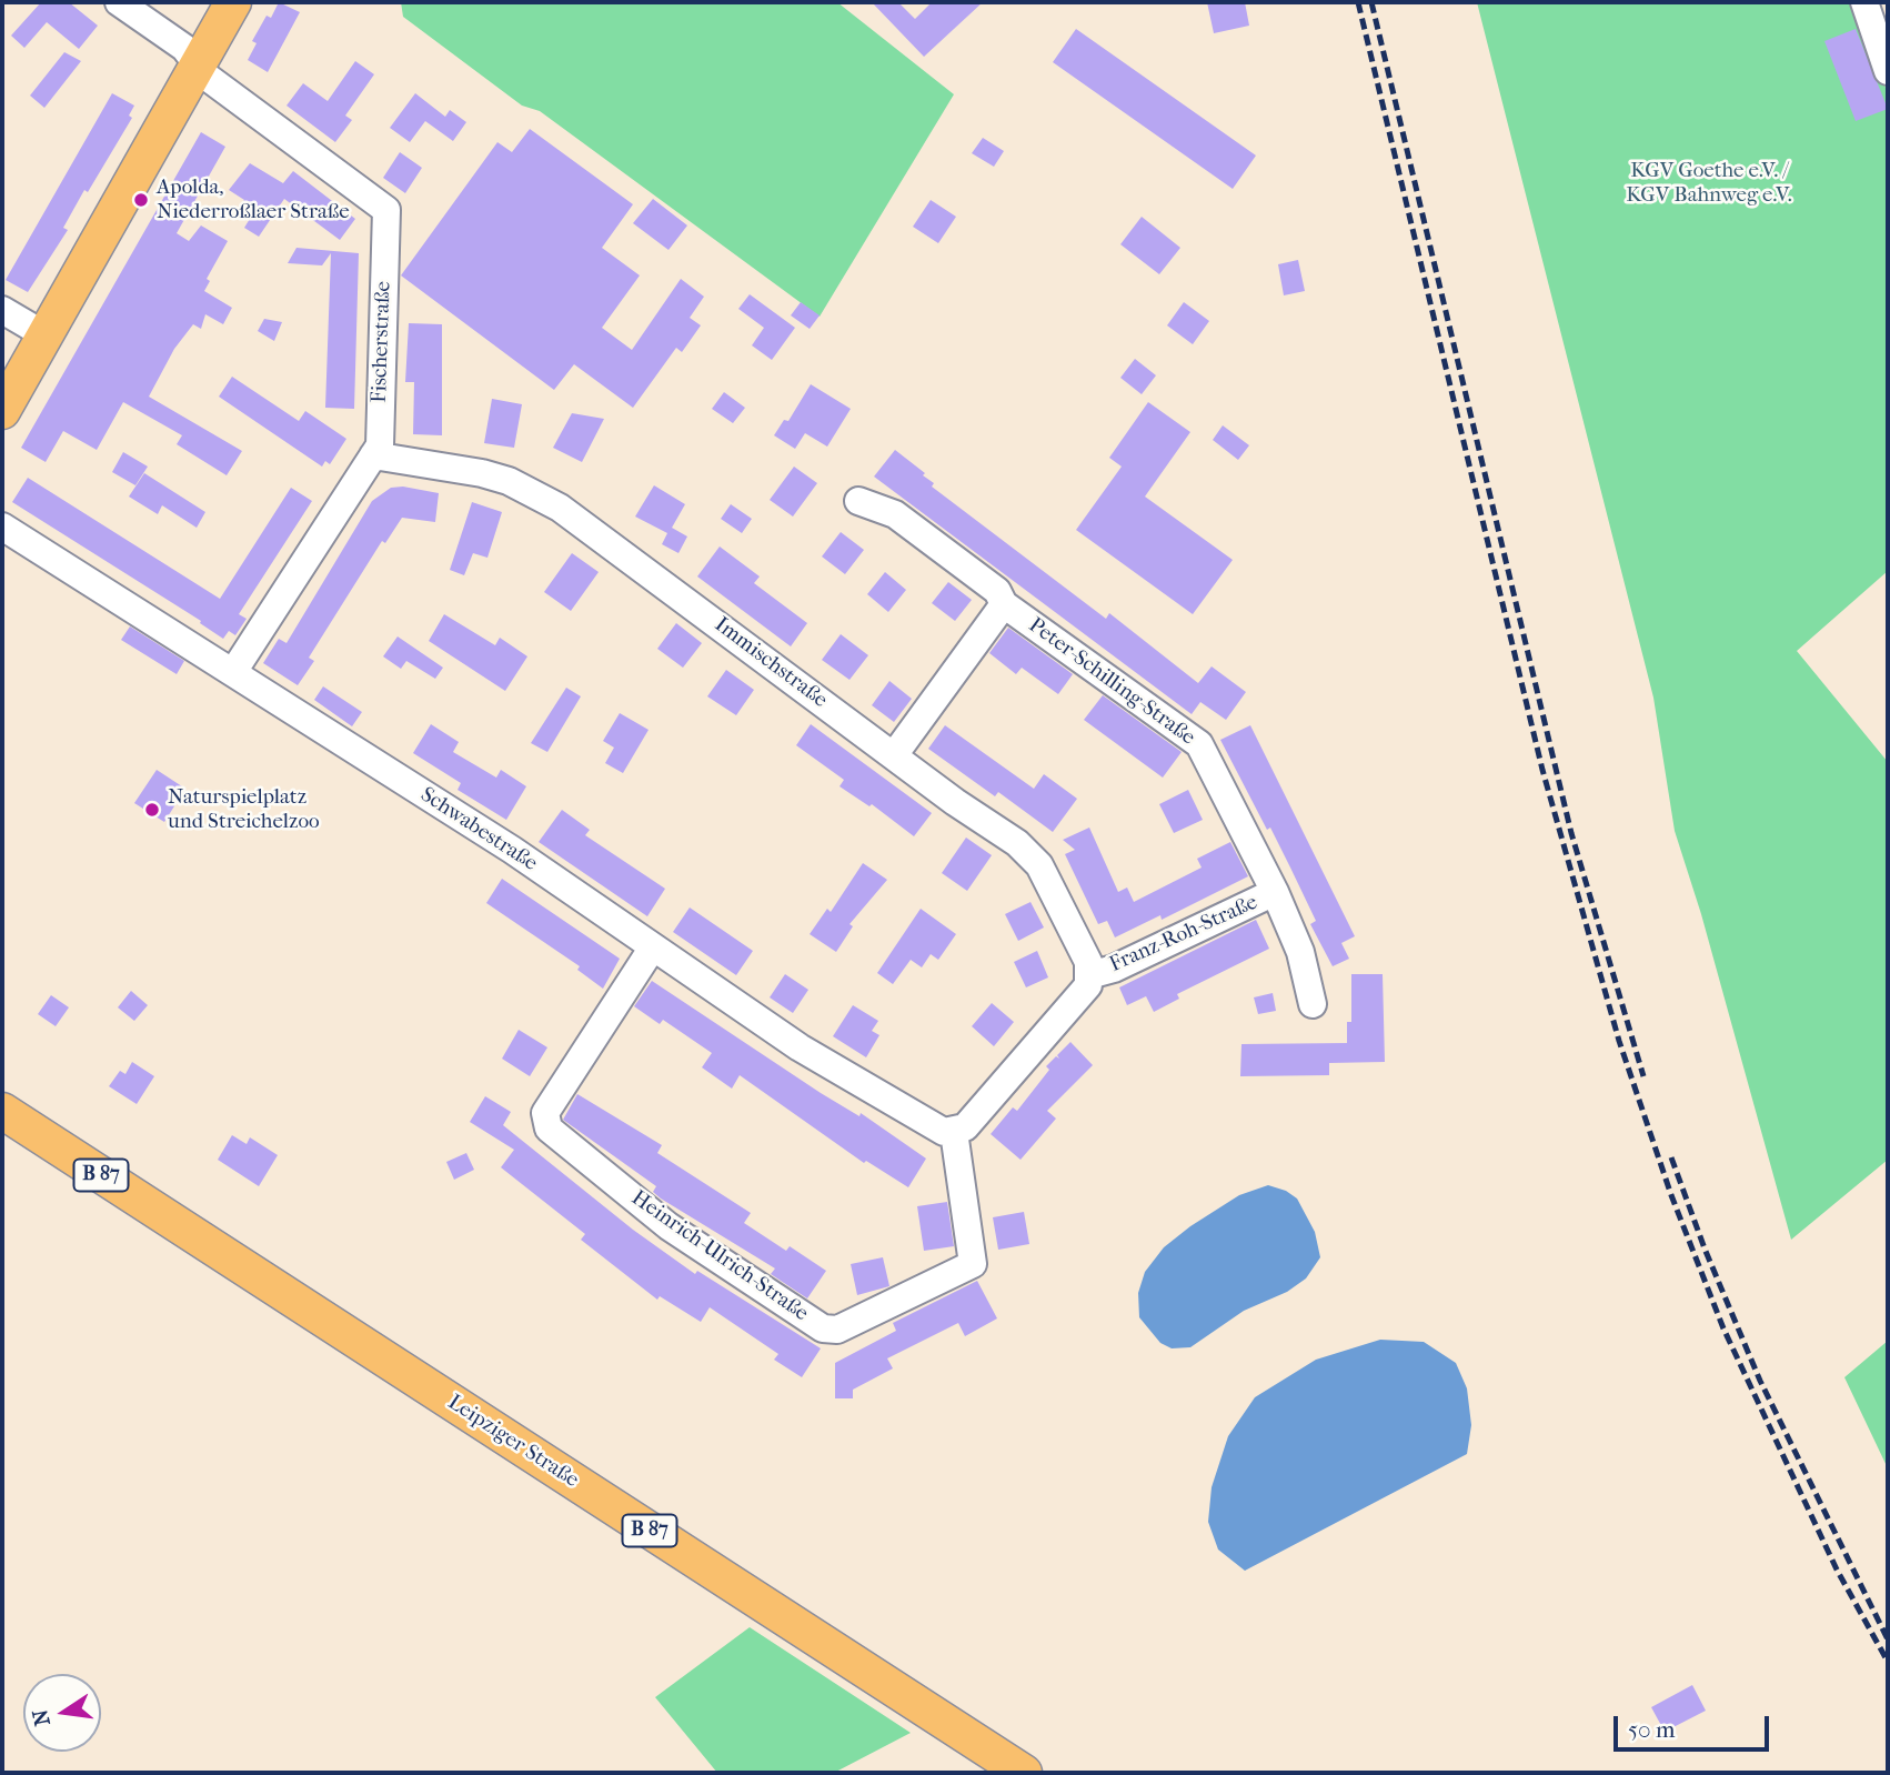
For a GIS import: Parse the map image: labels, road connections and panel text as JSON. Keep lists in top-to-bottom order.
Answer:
{
  "streets": {
    "main road": ["B 87", "Leipziger Straße"],
    "street": [
      "Fischerstraße",
      "Immischstraße",
      "Peter-Schilling-Straße",
      "Schwabestraße",
      "Franz-Roh-Straße",
      "Heinrich-Ulrich-Straße"
    ]
  },
  "crossings": [
    ["Fischerstraße", "Immischstraße"],
    ["Fischerstraße", "Schwabestraße"],
    ["Immischstraße", "Franz-Roh-Straße"],
    ["Peter-Schilling-Straße", "Franz-Roh-Straße"],
    ["Schwabestraße", "Franz-Roh-Straße"],
    ["Schwabestraße", "Heinrich-Ulrich-Straße"],
    ["Franz-Roh-Straße", "Heinrich-Ulrich-Straße"]
  ],
  "parks": ["KGV Goethe e.V. / KGV Bahnweg e.V."],
  "places": ["Apolda, Niederroßlaer Straße", "Naturspielplatz und Streichelzoo"],
  "scale_bar": "50 m",
  "north": "left"
}
